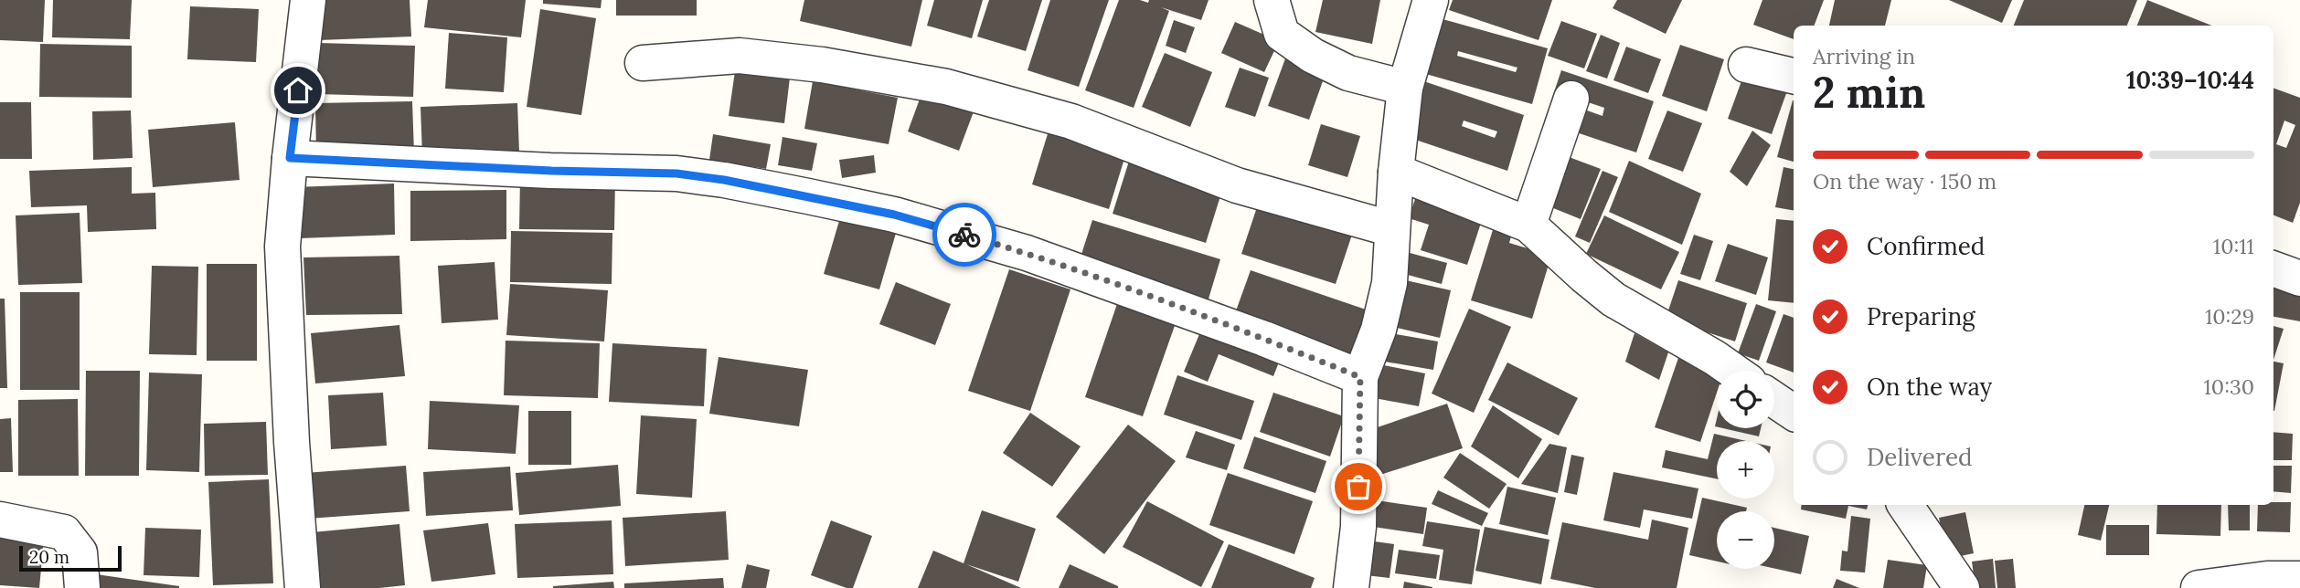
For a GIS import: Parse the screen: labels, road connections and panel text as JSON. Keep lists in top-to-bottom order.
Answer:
{
  "scale_bar": "20 m",
  "page": {
    "heading": ["2 min", "Arriving in", "10:39–10:44"],
    "bar": "On the way · 150 m",
    "list": [
      ["Confirmed", "10:11"],
      ["Preparing", "10:29"],
      ["On the way", "10:30"],
      "Delivered"
    ],
    "map_buttons": ["+", "−"],
    "scale": "20 m"
  }
}
